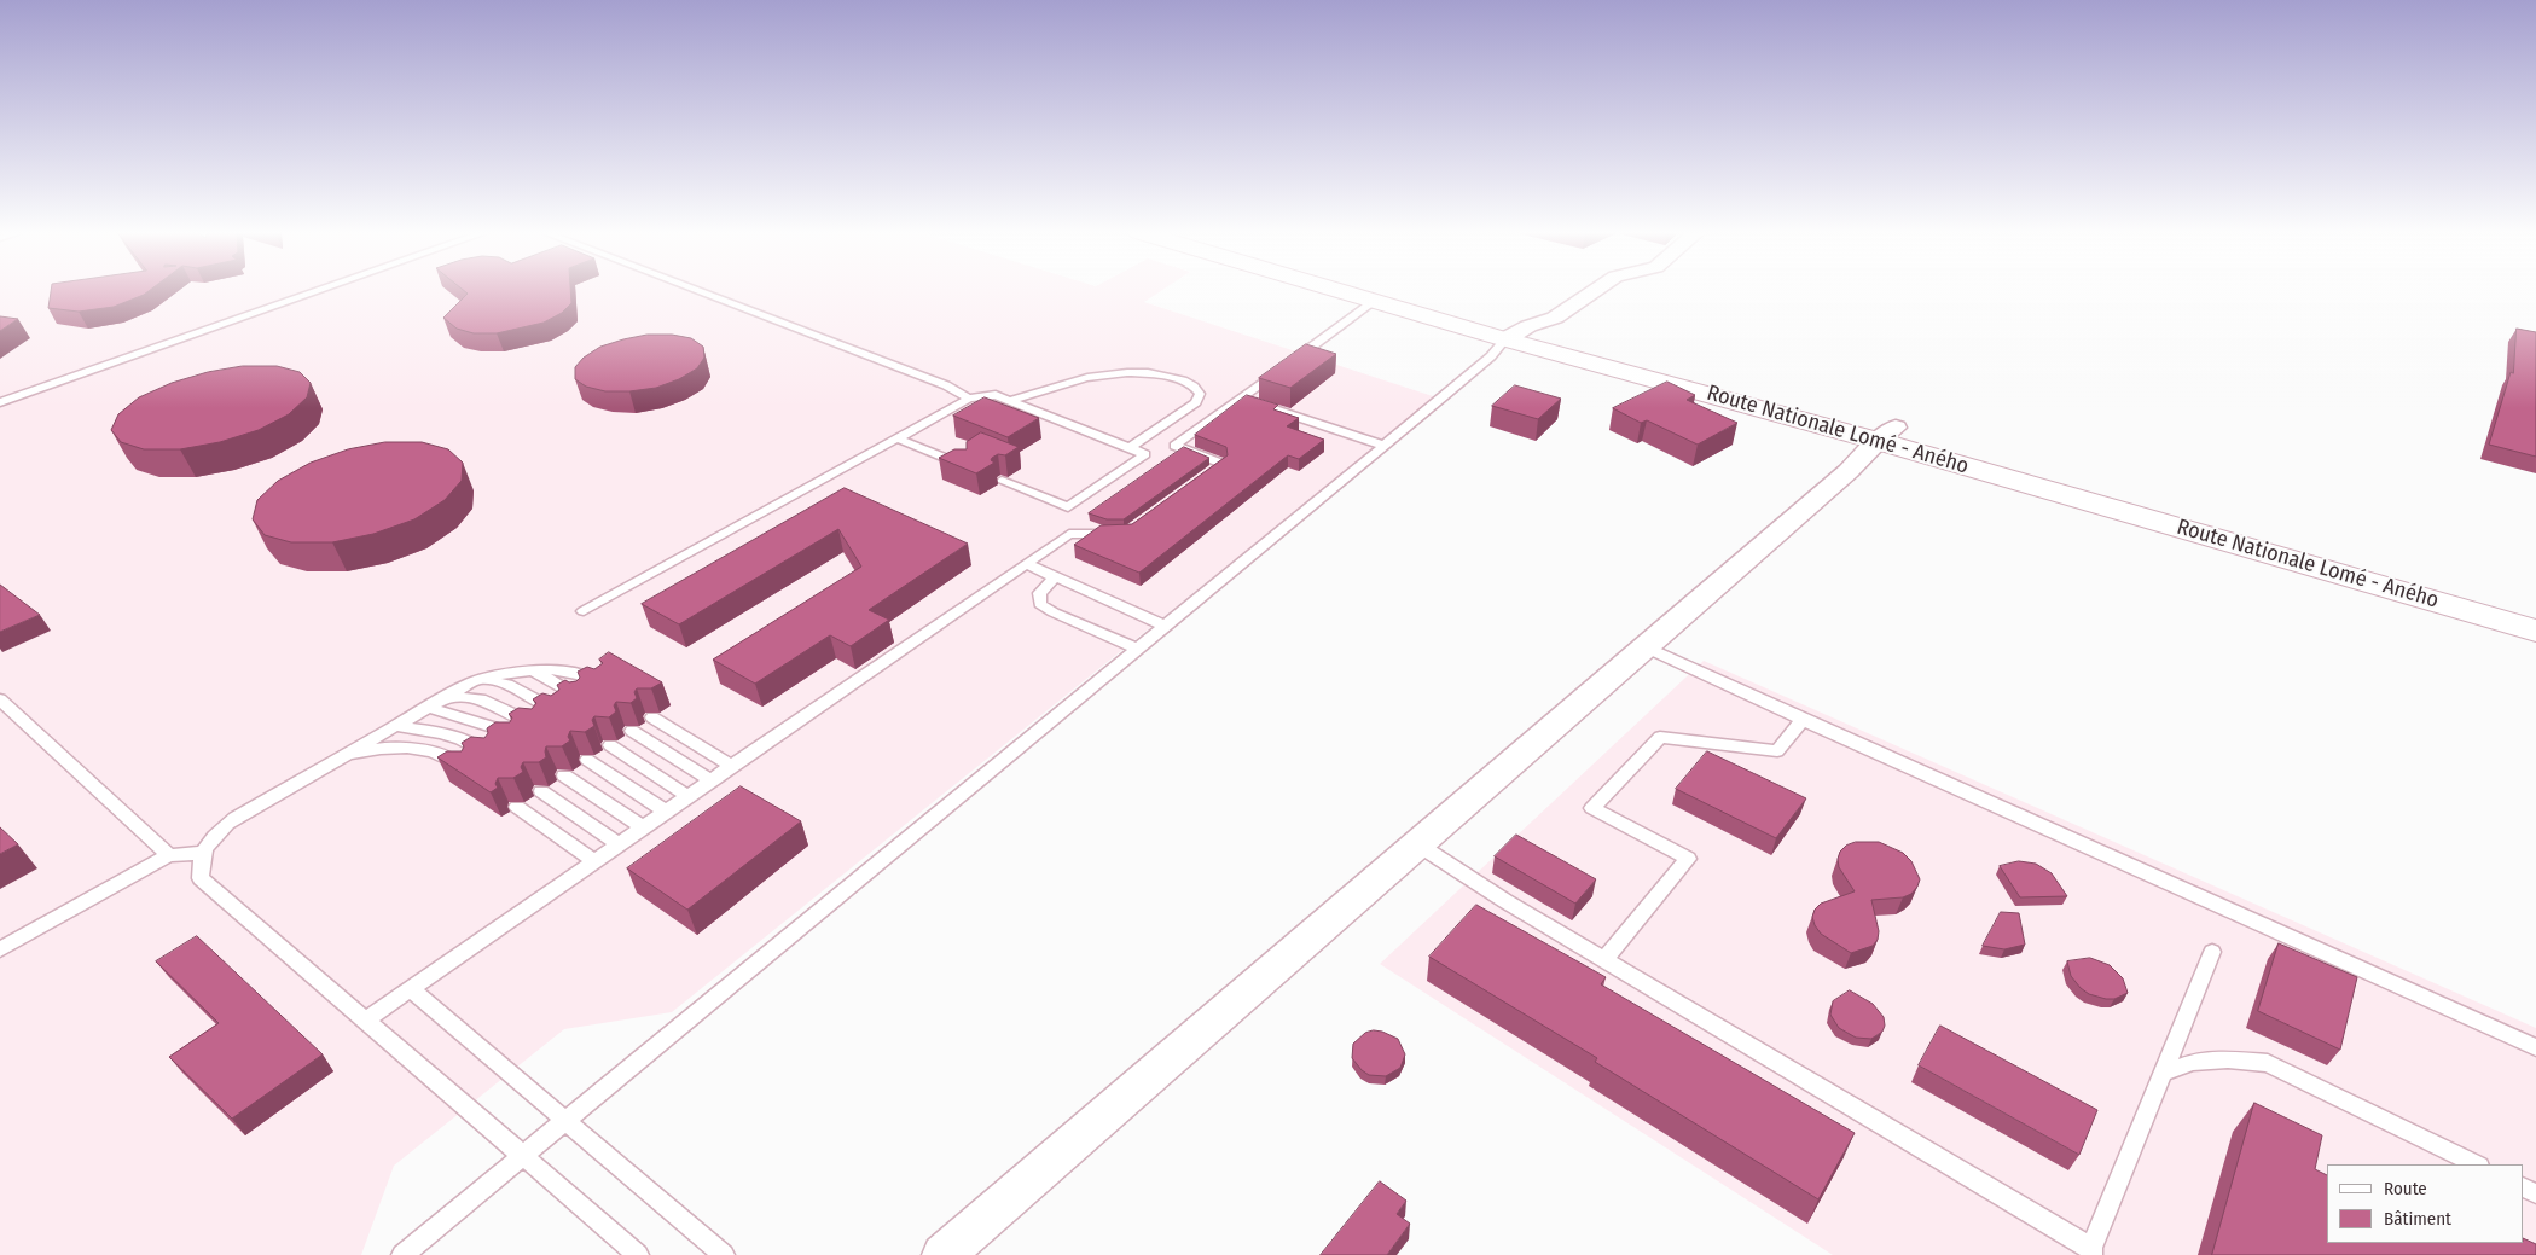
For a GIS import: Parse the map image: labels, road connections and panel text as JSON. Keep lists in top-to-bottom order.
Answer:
{
  "streets": {
    "highway": ["Route Nationale Lomé - Aného"]
  },
  "legend": ["Route", "Bâtiment"]
}
